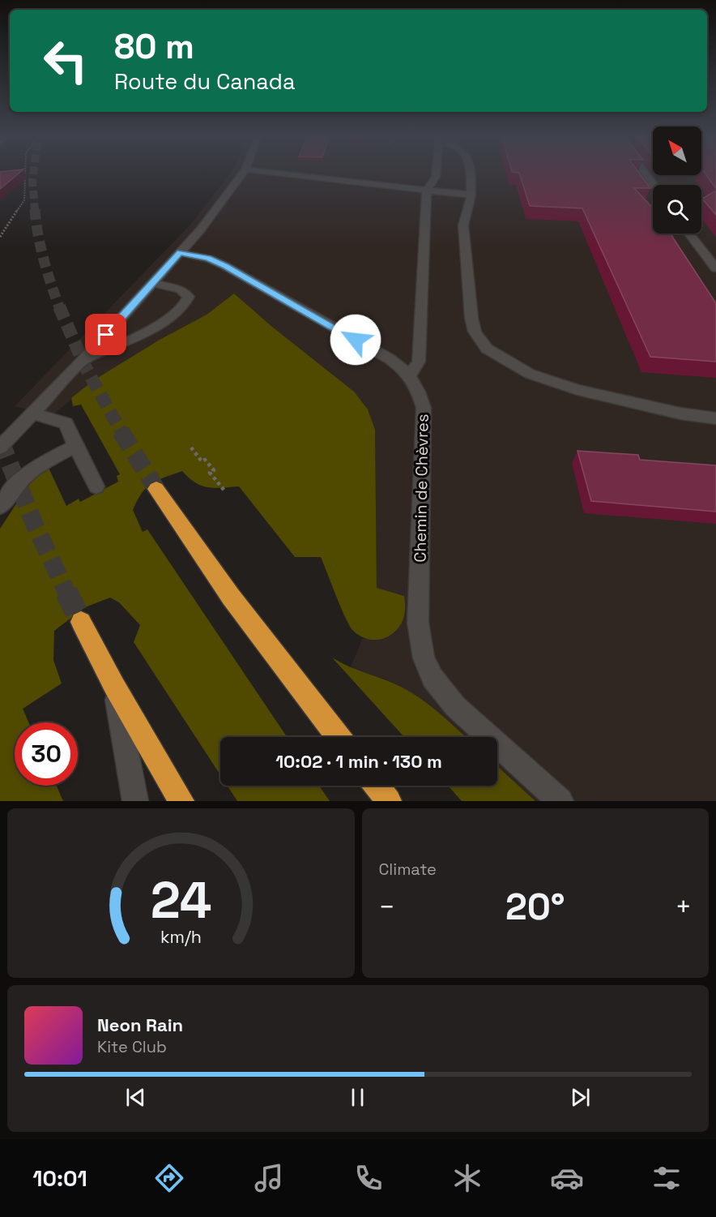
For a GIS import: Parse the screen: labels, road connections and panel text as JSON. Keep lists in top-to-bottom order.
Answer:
{
  "streets": {
    "street": ["Chemin de Chèvres"]
  },
  "north": "top left",
  "page": {
    "turn": ["80 m", "Route du Canada"],
    "limit": "30",
    "trip": "10:02 · 1 min · 130 m",
    "tile": "Climate",
    "heat": ["−", "20°", "+"],
    "song": ["Neon Rain", "Kite Club"],
    "tabs": "10:01",
    "gauge": ["24", "km/h"]
  }
}
